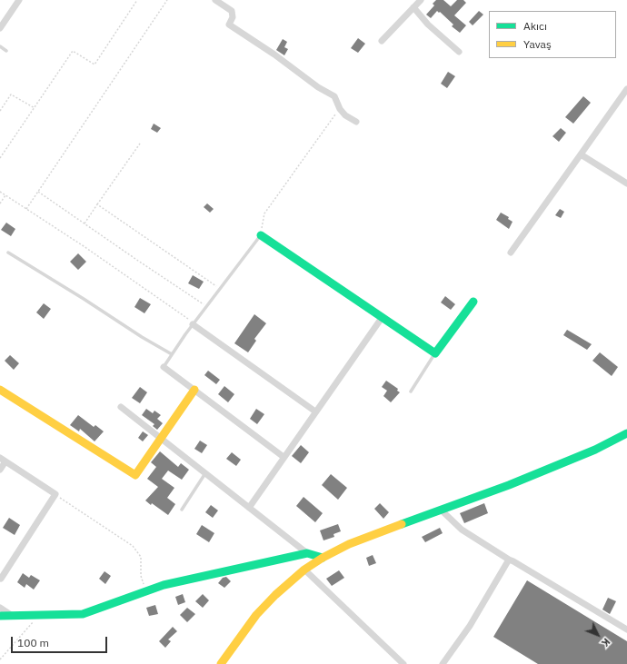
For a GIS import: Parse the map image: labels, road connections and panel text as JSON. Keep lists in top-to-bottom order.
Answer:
{
  "legend": ["Akıcı", "Yavaş"],
  "scale_bar": "100 m",
  "north": "bottom right"
}
